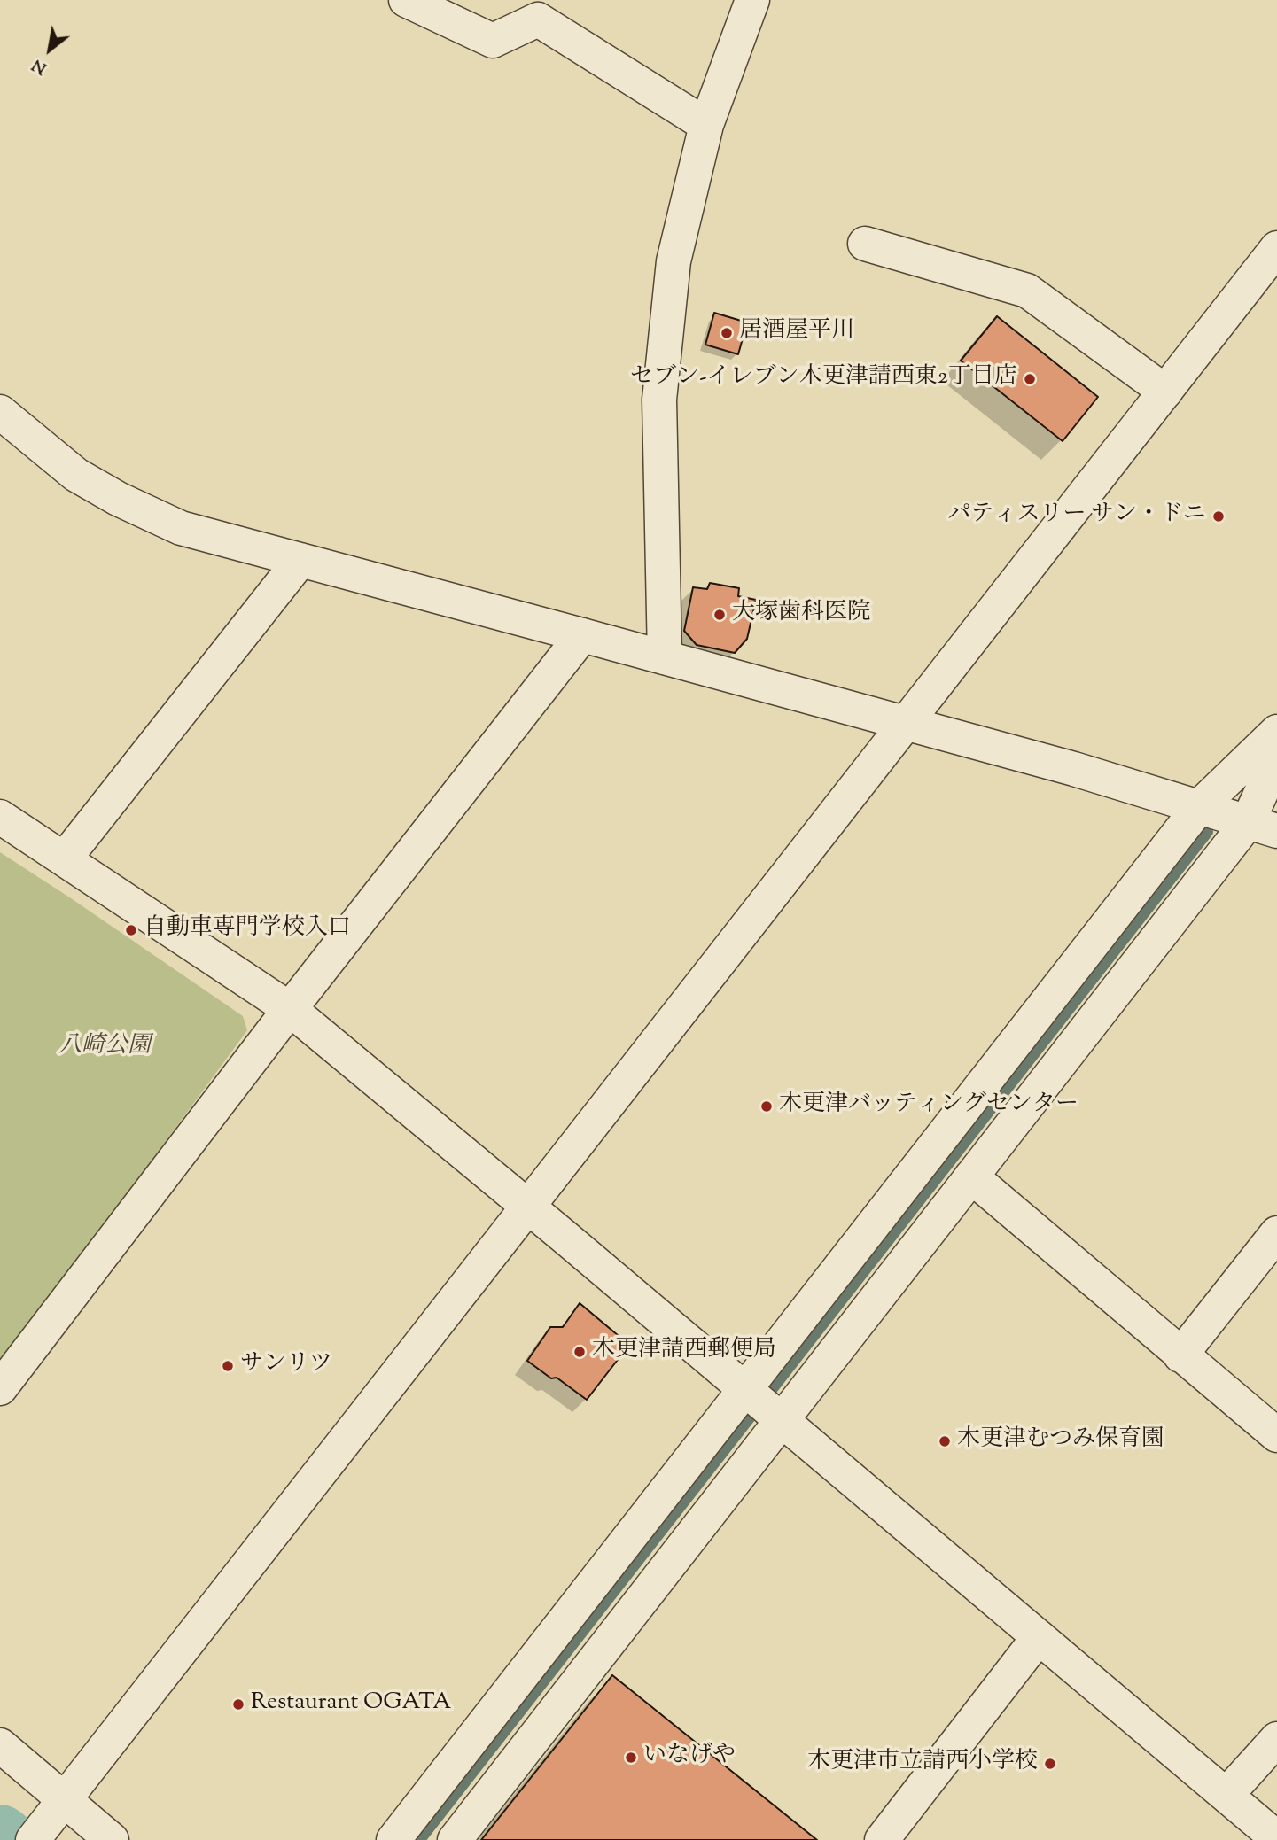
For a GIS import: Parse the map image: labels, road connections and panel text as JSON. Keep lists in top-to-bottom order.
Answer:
{
  "parks": ["八崎公園"],
  "places": [
    "居酒屋平川",
    "セブン-イレブン木更津請西東2丁目店",
    "パティスリー サン・ドニ",
    "大塚歯科医院",
    "自動車専門学校入口",
    "木更津バッティングセンター",
    "木更津請西郵便局",
    "サンリツ",
    "木更津むつみ保育園",
    "Restaurant OGATA",
    "いなげや",
    "木更津市立請西小学校"
  ],
  "north": "bottom left"
}
